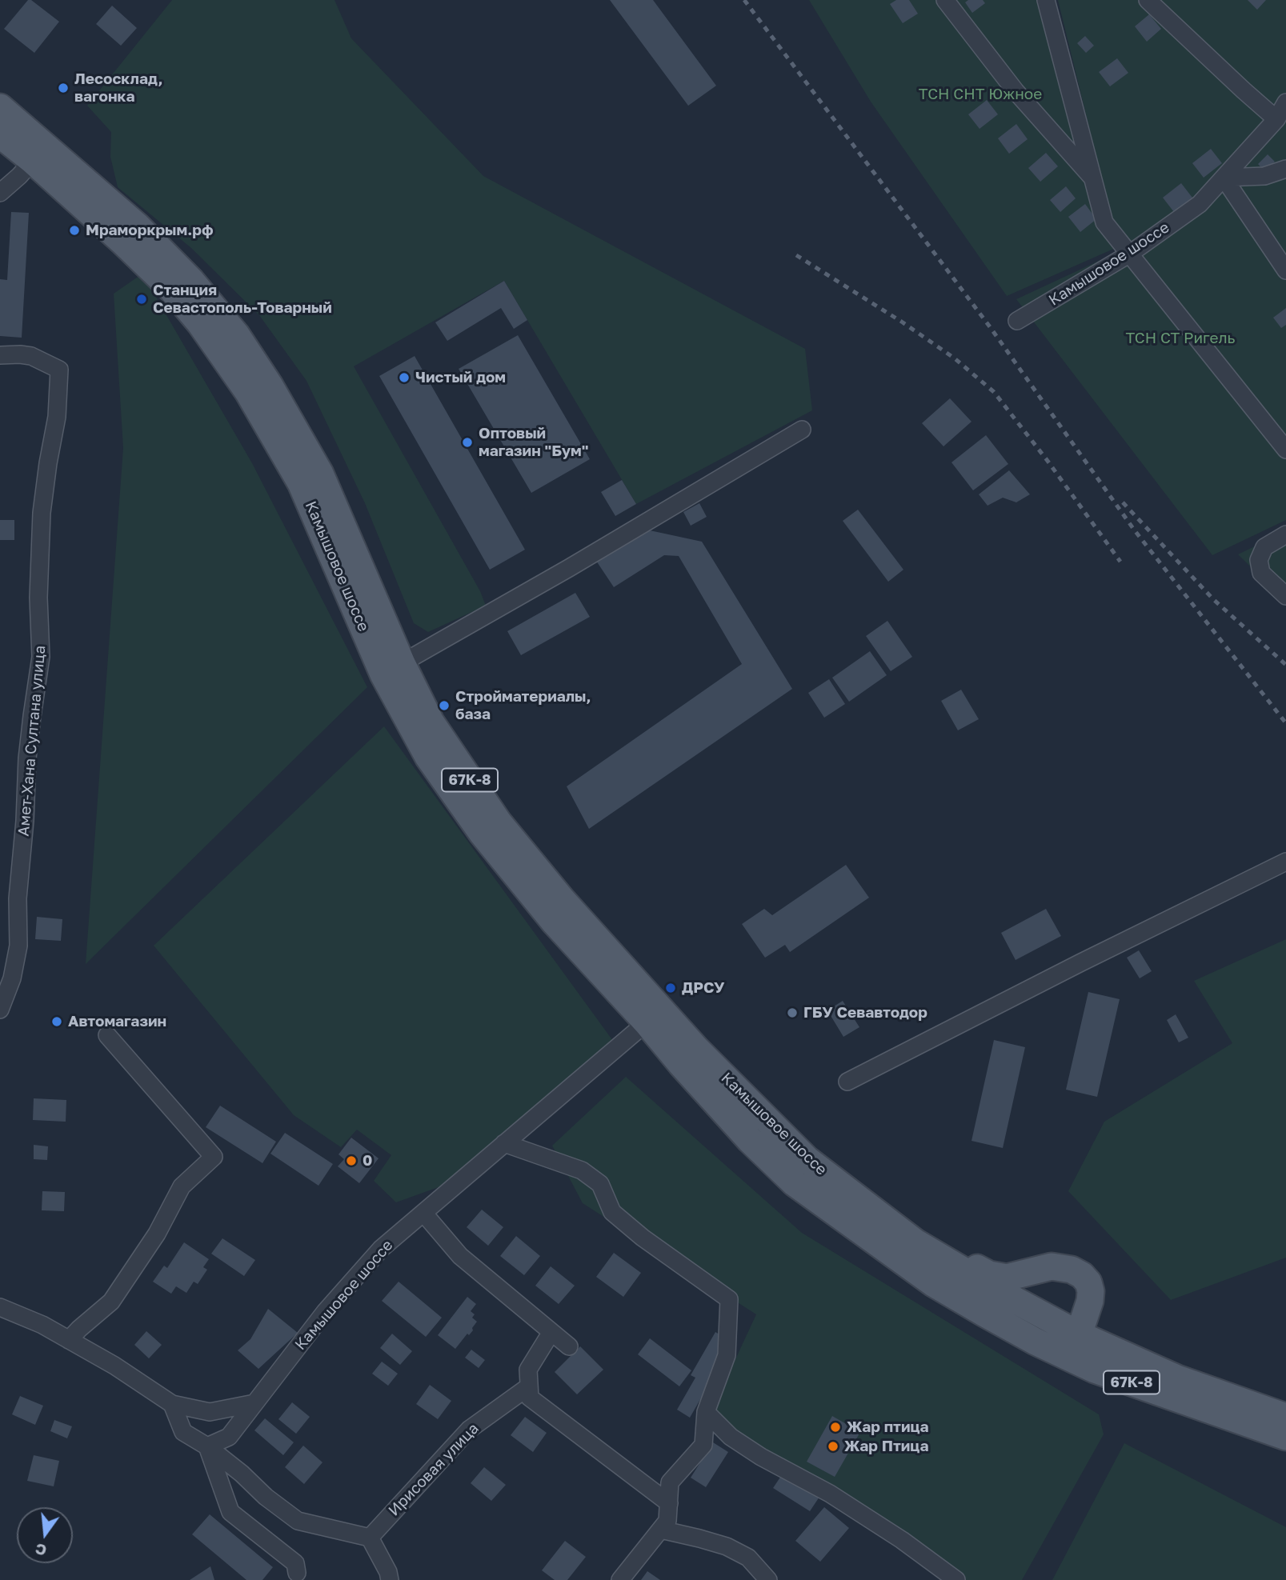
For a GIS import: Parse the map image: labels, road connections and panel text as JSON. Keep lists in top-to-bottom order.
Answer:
{
  "streets": {
    "main road": ["Камышовое шоссе", "67К-8"],
    "street": ["Амет-Хана Султана улица", "Ирисовая улица"]
  },
  "parks": ["ТСН СНТ Южное", "ТСН СТ Ригель"],
  "places": [
    "Лесосклад, вагонка",
    "Мраморкрым.рф",
    "Станция Севастополь-Товарный",
    "Чистый дом",
    "Оптовый магазин \"Бум\"",
    "Стройматериалы, база",
    "ДРСУ",
    "ГБУ Севавтодор",
    "Автомагазин",
    "0",
    "Жар птица",
    "Жар Птица"
  ],
  "north": "bottom"
}
